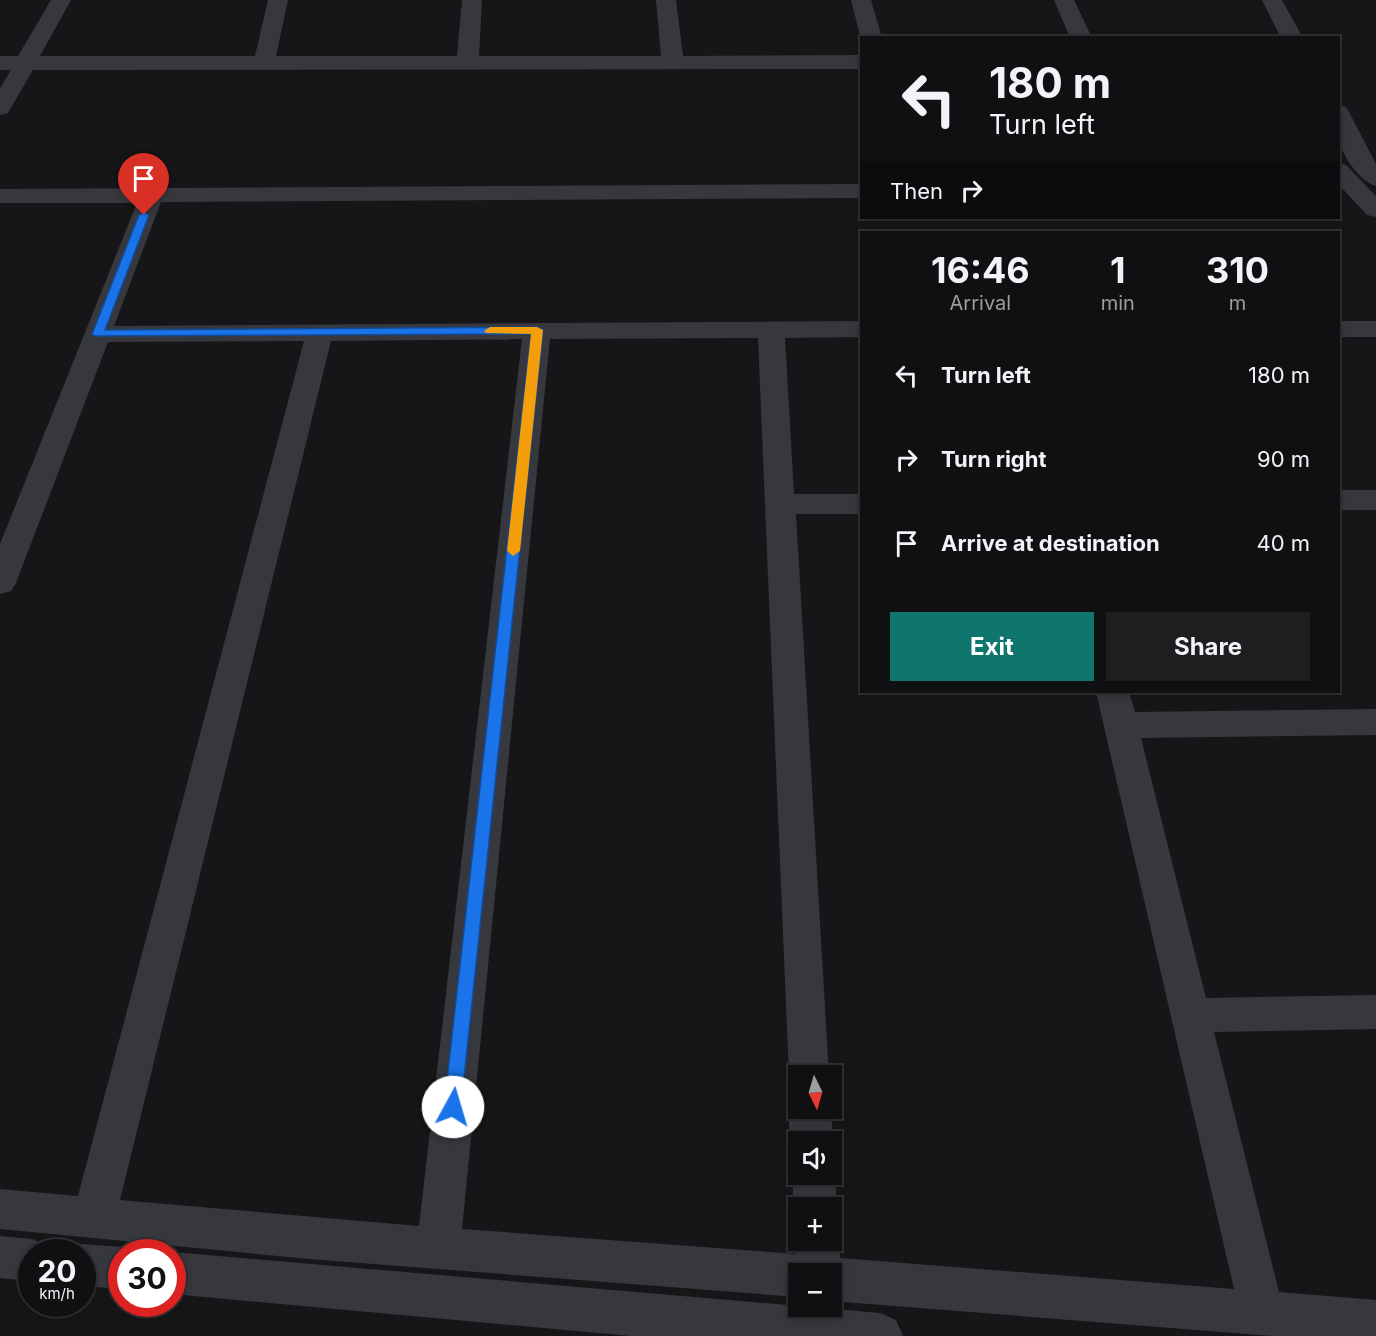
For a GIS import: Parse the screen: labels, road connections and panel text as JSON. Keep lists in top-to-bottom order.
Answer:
{
  "north": "bottom",
  "page": {
    "turn": ["180 m", "Turn left"],
    "then": "Then",
    "eta": [
      "16:46",
      "Arrival",
      "1",
      "min",
      "310",
      "m"
    ],
    "list": [
      {
        "name": "Turn left",
        "value": "180 m"
      },
      {
        "name": "Turn right",
        "value": "90 m"
      },
      {
        "name": "Arrive at destination",
        "value": "40 m"
      }
    ],
    "buttons": ["Exit", "Share"],
    "map_buttons": ["+", "−"],
    "speed": "20 km/h",
    "limit": "30"
  }
}
